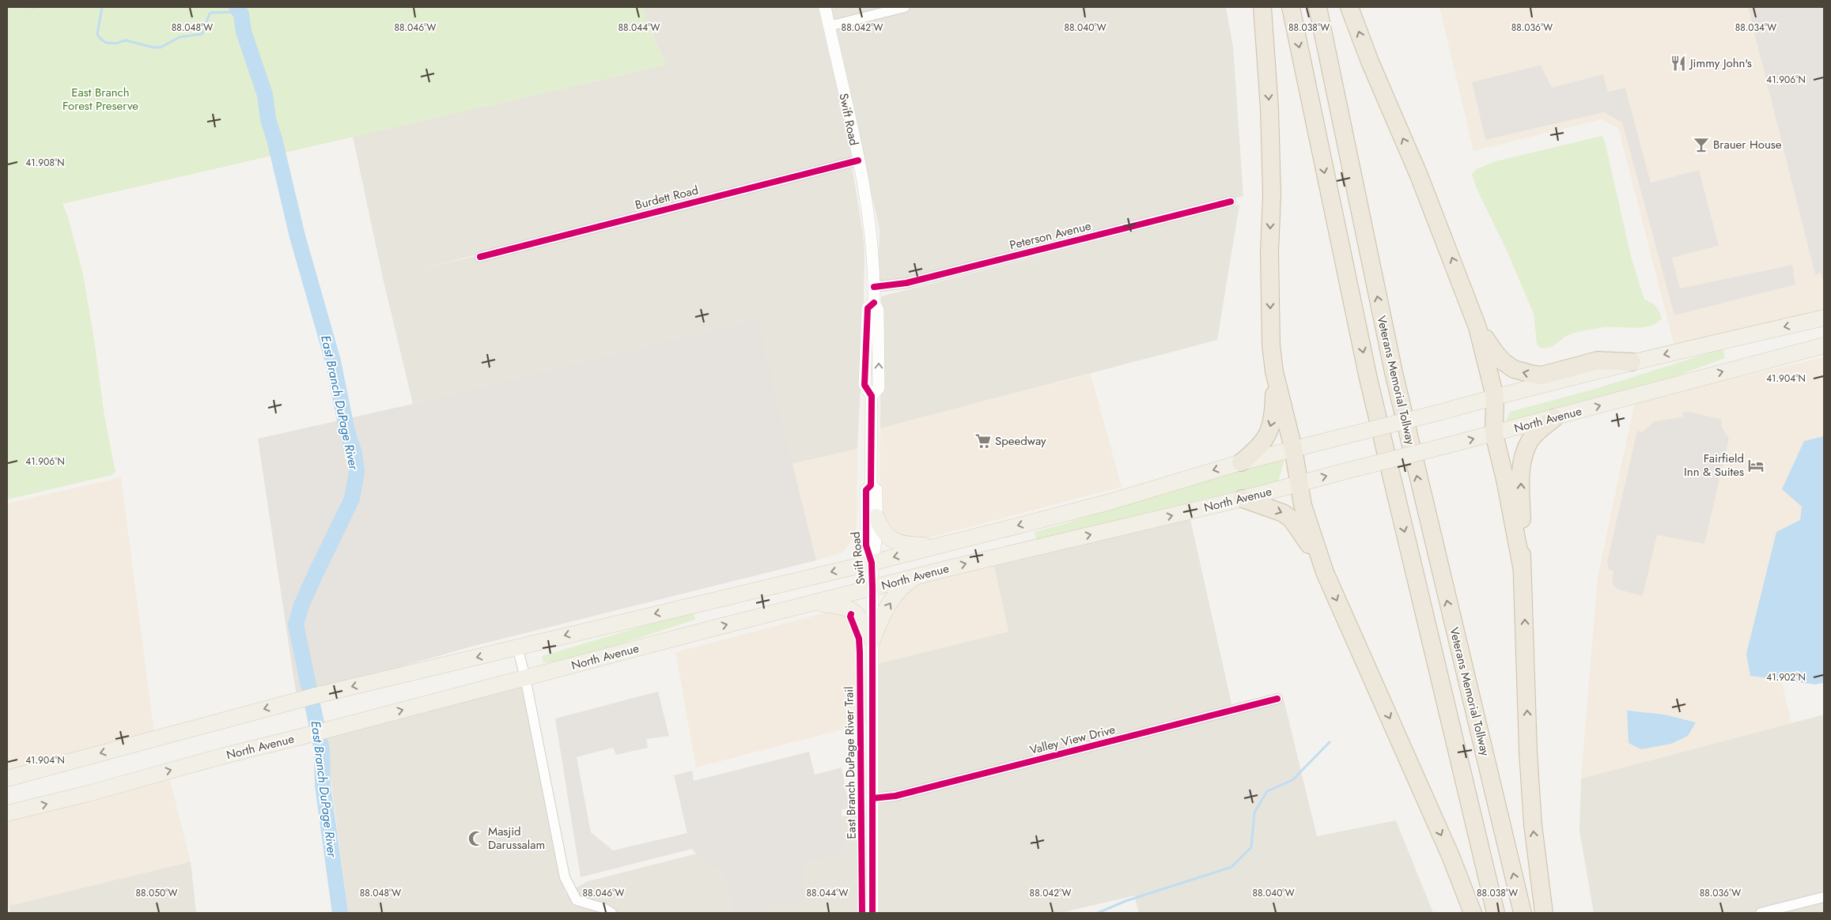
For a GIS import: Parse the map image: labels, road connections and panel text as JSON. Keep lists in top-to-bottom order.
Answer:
{
  "streets": {
    "highway": ["Veterans Memorial Tollway"],
    "main road": ["North Avenue"],
    "street": [
      "Swift Road",
      "Burdett Road",
      "Peterson Avenue",
      "Valley View Drive"
    ],
    "cycle path": ["East Branch DuPage River Trail"]
  },
  "crossings": [
    ["Swift Road", "Burdett Road"],
    ["Swift Road", "Peterson Avenue"],
    ["Swift Road", "North Avenue"],
    ["Swift Road", "Valley View Drive"]
  ],
  "water": ["East Branch DuPage River"],
  "parks": ["East Branch Forest Preserve"],
  "places": {
    "restaurant": ["Jimmy John's"],
    "bar": ["Brauer House"],
    "supermarket": ["Speedway"],
    "hotel": ["Fairfield Inn & Suites"],
    "mosque": ["Masjid Darussalam"]
  },
  "coordinates": [
    "88.048°W",
    "88.046°W",
    "88.044°W",
    "88.042°W",
    "88.040°W",
    "88.038°W",
    "88.036°W",
    "88.034°W",
    "41.906°N",
    "41.908°N",
    "41.904°N",
    "41.902°N",
    "88.050°W"
  ]
}
